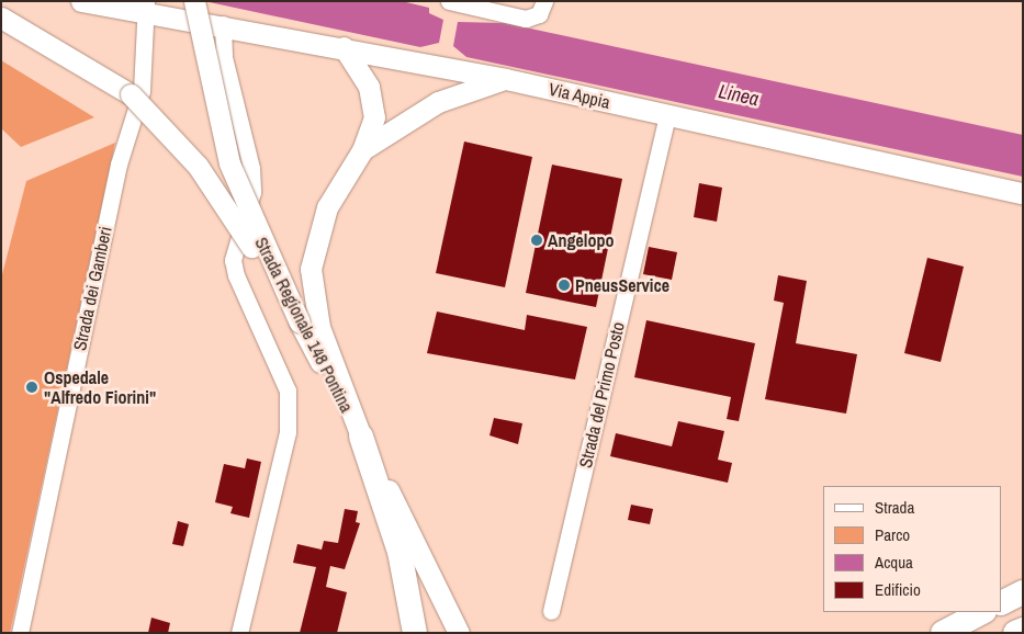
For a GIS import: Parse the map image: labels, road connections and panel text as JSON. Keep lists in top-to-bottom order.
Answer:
{
  "streets": {
    "main road": ["Via Appia", "Strada Regionale 148 Pontina"],
    "street": ["Strada dei Gamberi", "Strada del Primo Posto"]
  },
  "crossings": [
    ["Via Appia", "Strada dei Gamberi"],
    ["Via Appia", "Strada del Primo Posto"]
  ],
  "water": ["Linea"],
  "places": ["Angelopo", "PneusService", "Ospedale \"Alfredo Fiorini\""],
  "legend": [
    "Strada",
    "Parco",
    "Acqua",
    "Edificio"
  ]
}
